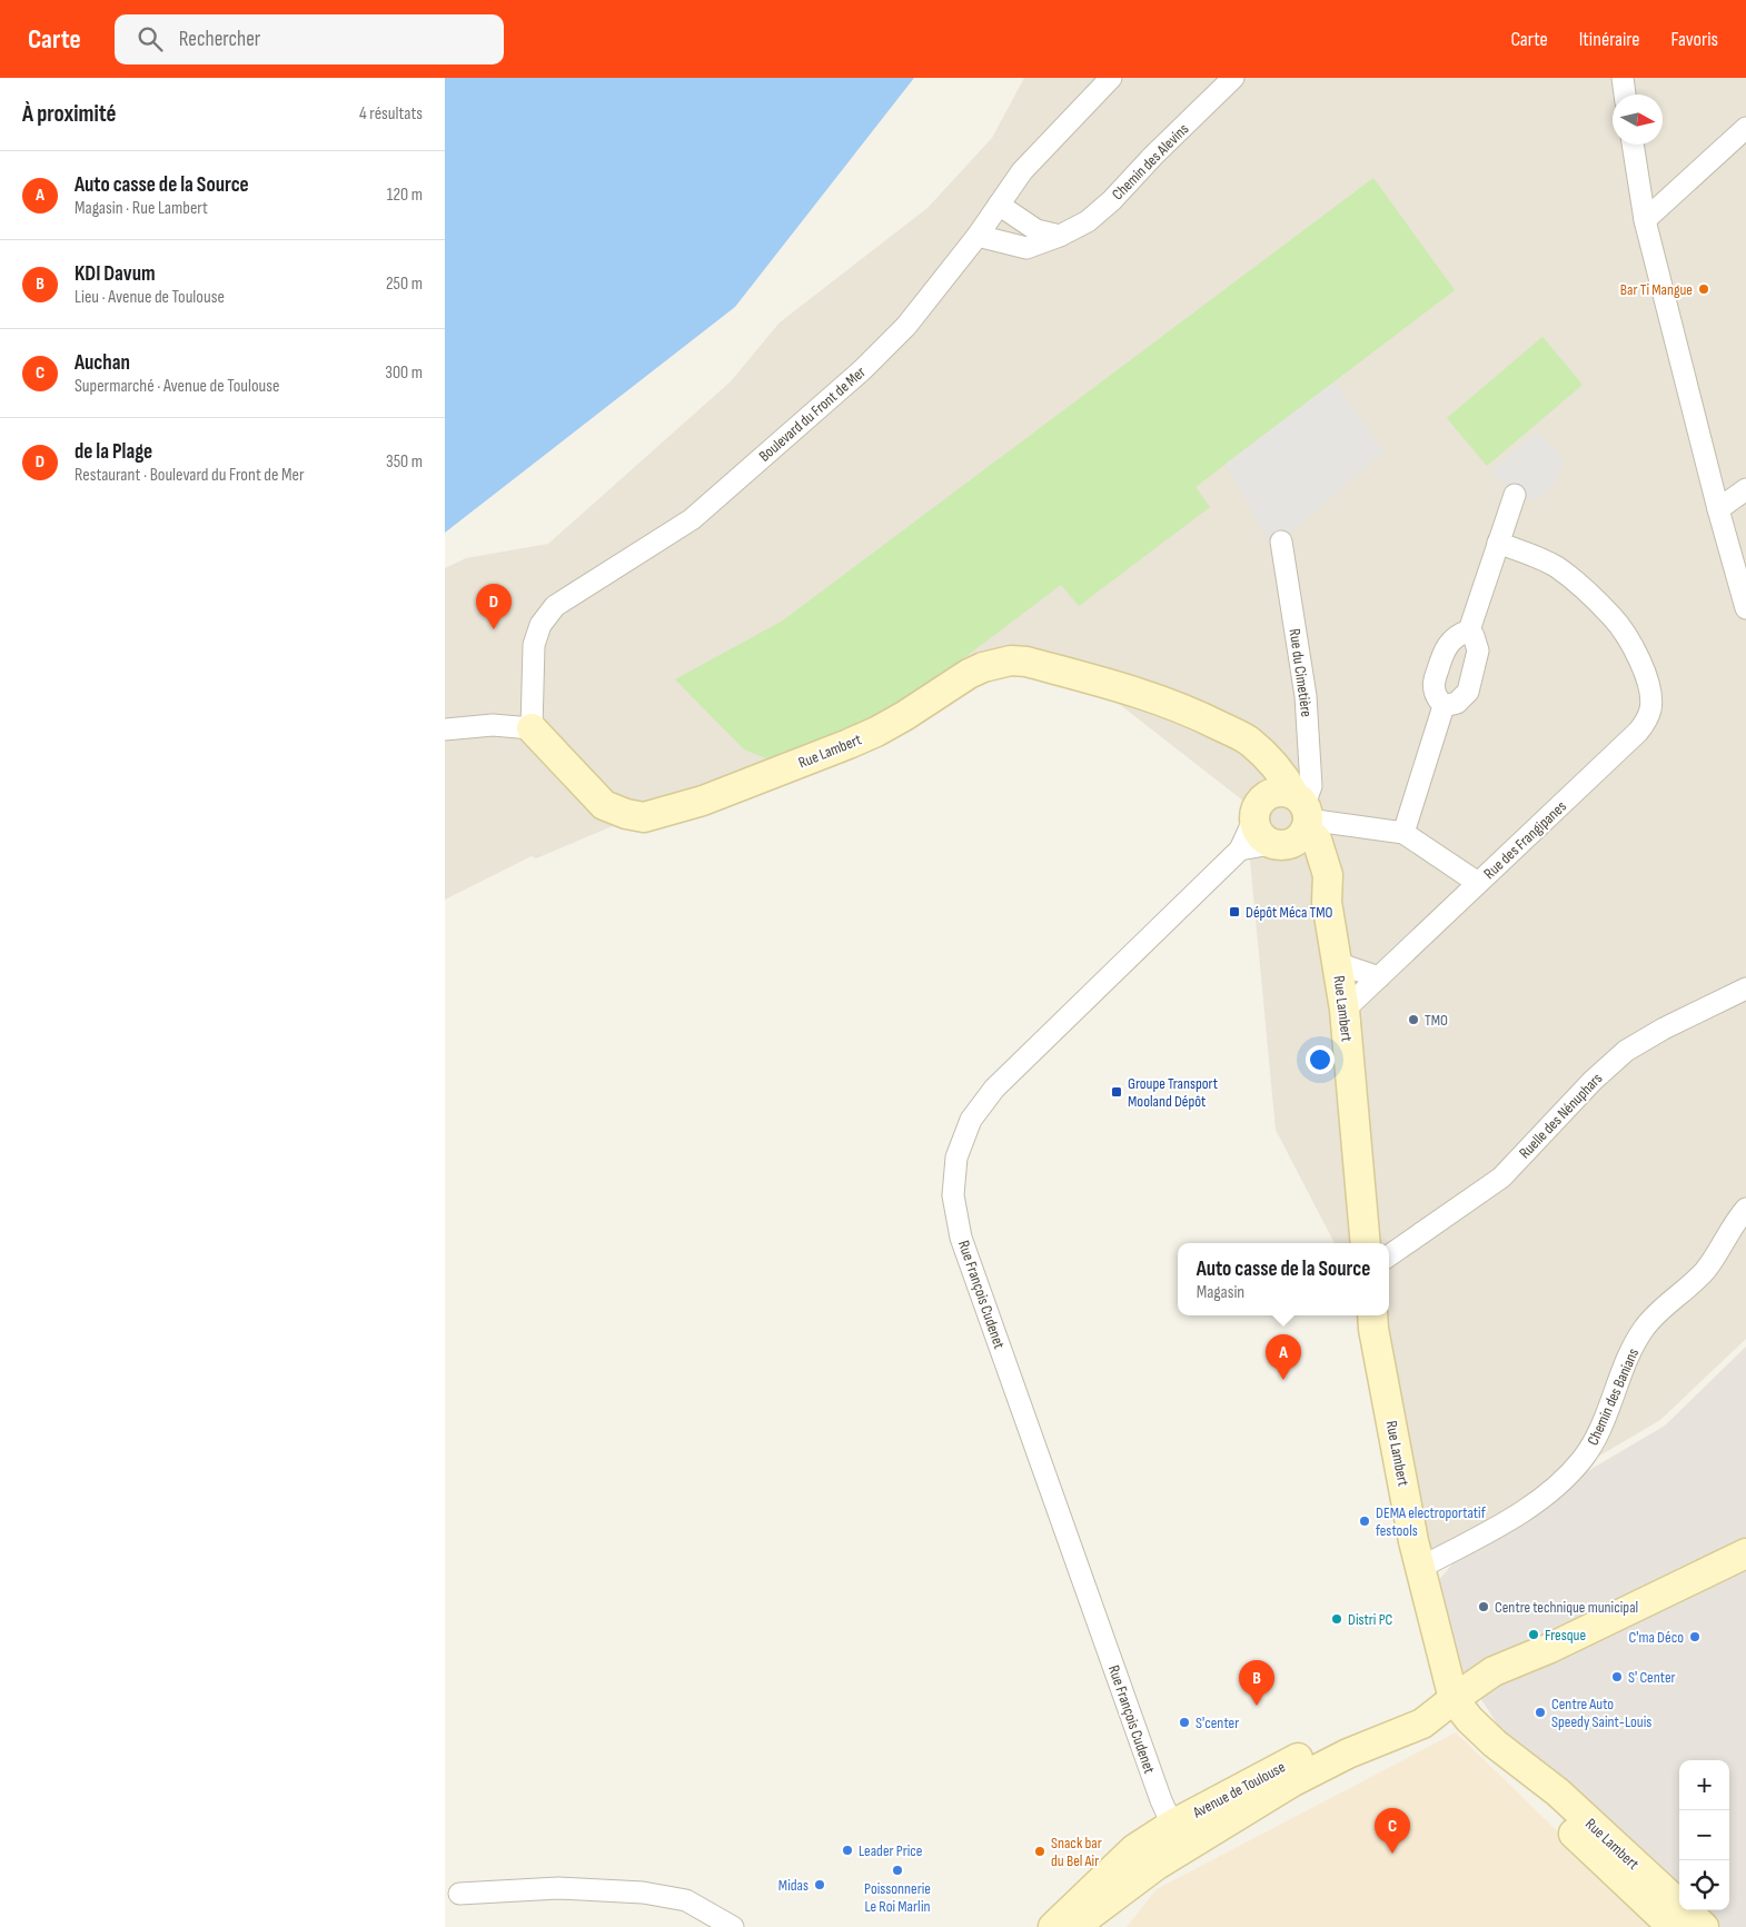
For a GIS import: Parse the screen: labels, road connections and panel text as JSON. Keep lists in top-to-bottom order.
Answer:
{
  "streets": {
    "street": [
      "Chemin des Alevins",
      "Boulevard du Front de Mer",
      "Rue du Cimetière",
      "Rue Lambert",
      "Rue des Frangipanes",
      "Ruelle des Nénuphars",
      "Rue François Cudenet",
      "Chemin des Banians",
      "Avenue de Toulouse"
    ]
  },
  "crossings": [
    ["Chemin des Alevins", "Boulevard du Front de Mer"],
    ["Boulevard du Front de Mer", "Rue Lambert"],
    ["Rue du Cimetière", "Rue Lambert"],
    ["Rue Lambert", "Rue des Frangipanes"],
    ["Rue Lambert", "Rue François Cudenet"],
    ["Rue Lambert", "Chemin des Banians"],
    ["Rue Lambert", "Avenue de Toulouse"],
    ["Rue François Cudenet", "Avenue de Toulouse"]
  ],
  "places": {
    "other": [
      "Bar Ti Mangue",
      "TMO",
      "DEMA electroportatif festools",
      "Centre technique municipal",
      "Distri PC",
      "Fresque",
      "C'ma Déco",
      "S' Center",
      "Centre Auto Speedy Saint-Louis",
      "S'center",
      "Leader Price",
      "Snack bar du Bel Air",
      "Poissonnerie Le Roi Marlin",
      "Midas"
    ],
    "transit": ["Dépôt Méca TMO", "Groupe Transport Mooland Dépôt"]
  },
  "north": "right",
  "page": {
    "header": "Carte",
    "search": "Rechercher",
    "nav": ["Carte", "Itinéraire", "Favoris"],
    "heading": ["À proximité", "4 résultats"],
    "list": [
      {
        "mark": "A",
        "name": "Auto casse de la Source",
        "note": "Magasin · Rue Lambert",
        "value": "120 m"
      },
      {
        "mark": "B",
        "name": "KDI Davum",
        "note": "Lieu · Avenue de Toulouse",
        "value": "250 m"
      },
      {
        "mark": "C",
        "name": "Auchan",
        "note": "Supermarché · Avenue de Toulouse",
        "value": "300 m"
      },
      {
        "mark": "D",
        "name": "de la Plage",
        "note": "Restaurant · Boulevard du Front de Mer",
        "value": "350 m"
      }
    ],
    "pins": [
      "D",
      "A",
      "B",
      "C"
    ],
    "popup": ["Auto casse de la Source", "Magasin"],
    "map_buttons": ["+", "−"]
  }
}
